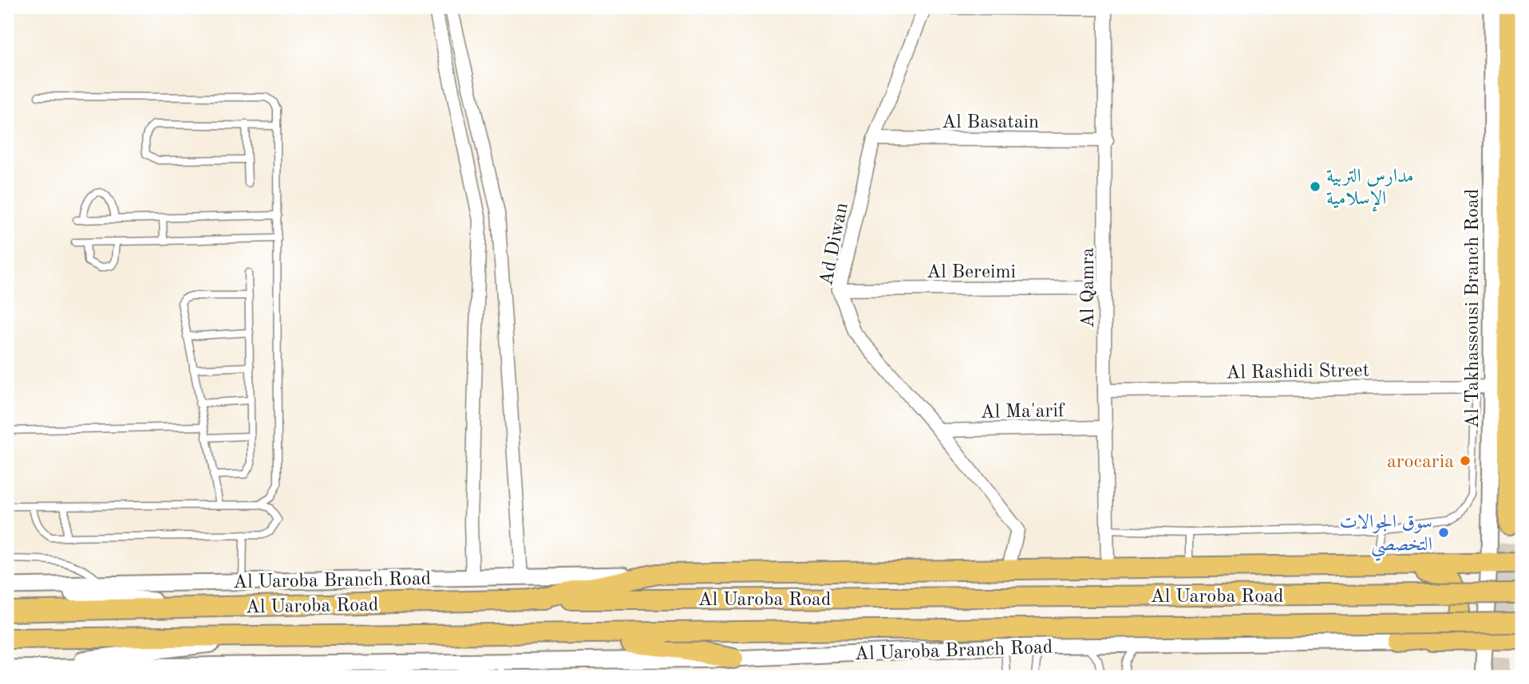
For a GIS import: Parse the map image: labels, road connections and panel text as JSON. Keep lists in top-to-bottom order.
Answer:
{
  "streets": {
    "main road": ["Al Uaroba Branch Road", "Al Uaroba Road"],
    "street": [
      "Al Basatain",
      "Ad Diwan",
      "Al Bereimi",
      "Al Qamra",
      "Al Takhassousi Branch Road",
      "Al Rashidi Street",
      "Al Ma'arif"
    ]
  },
  "crossings": [
    ["Al Basatain", "Ad Diwan"],
    ["Al Basatain", "Al Qamra"],
    ["Ad Diwan", "Al Bereimi"],
    ["Ad Diwan", "Al Ma'arif"],
    ["Ad Diwan", "Al Uaroba Branch Road"],
    ["Al Bereimi", "Al Qamra"],
    ["Al Qamra", "Al Rashidi Street"],
    ["Al Qamra", "Al Ma'arif"],
    ["Al Qamra", "Al Uaroba Branch Road"],
    ["Al Takhassousi Branch Road", "Al Rashidi Street"],
    ["Al Takhassousi Branch Road", "Al Uaroba Branch Road"],
    ["Al Uaroba Branch Road", "Al Uaroba Road"]
  ],
  "places": ["مدارس التربية الإسلامية", "arocaria", "سوق الجوالات التخصصي"]
}
